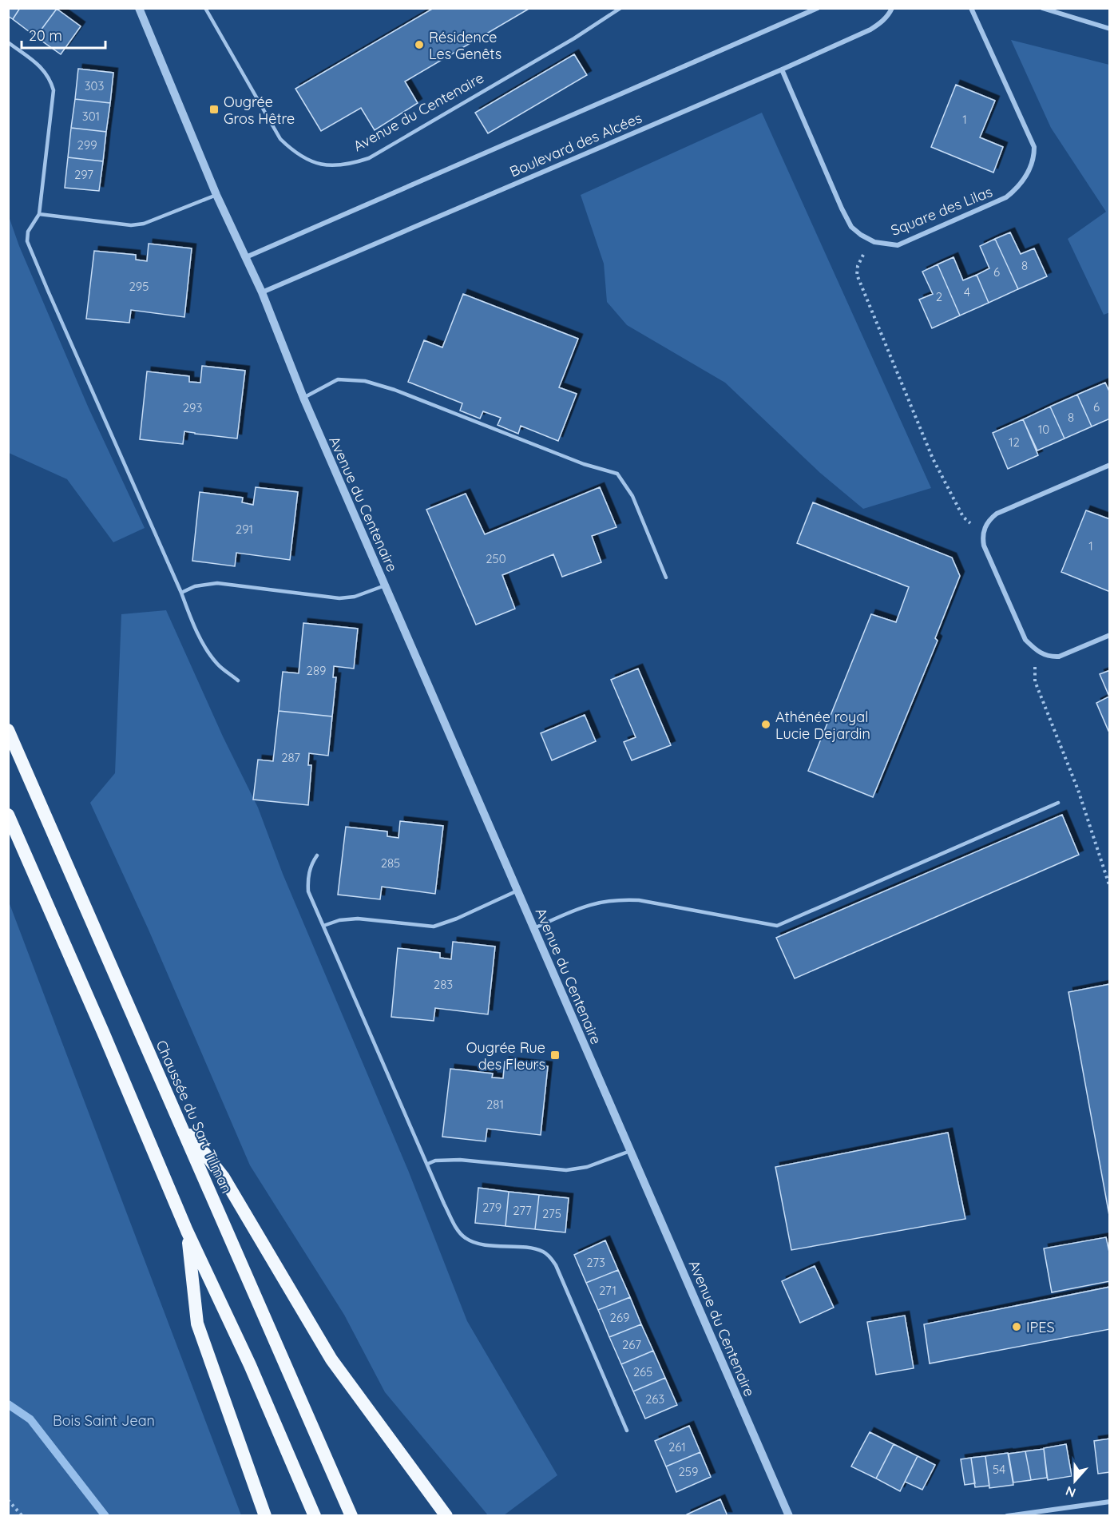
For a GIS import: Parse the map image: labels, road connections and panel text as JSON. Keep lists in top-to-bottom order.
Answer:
{
  "streets": {
    "highway": ["Chaussée du Sart Tilman"],
    "street": ["Avenue du Centenaire", "Boulevard des Alcées", "Square des Lilas"]
  },
  "crossings": [
    ["Avenue du Centenaire", "Boulevard des Alcées"],
    ["Boulevard des Alcées", "Square des Lilas"]
  ],
  "parks": ["Bois Saint Jean"],
  "places": {
    "other": ["Résidence Les Genêts", "Athénée royal Lucie Dejardin", "IPES"],
    "transit": ["Ougrée Gros Hêtre", "Ougrée Rue des Fleurs"]
  },
  "house_numbers": [
    "303",
    "301",
    "1",
    "299",
    "297",
    "8",
    "6",
    "295",
    "4",
    "2",
    "6",
    "293",
    "8",
    "10",
    "12",
    "291",
    "1",
    "250",
    "289",
    "287",
    "285",
    "283",
    "281",
    "279",
    "277",
    "275",
    "273",
    "271",
    "269",
    "267",
    "265",
    "263",
    "261",
    "54",
    "259"
  ],
  "scale_bar": "20 m",
  "north": "bottom"
}
